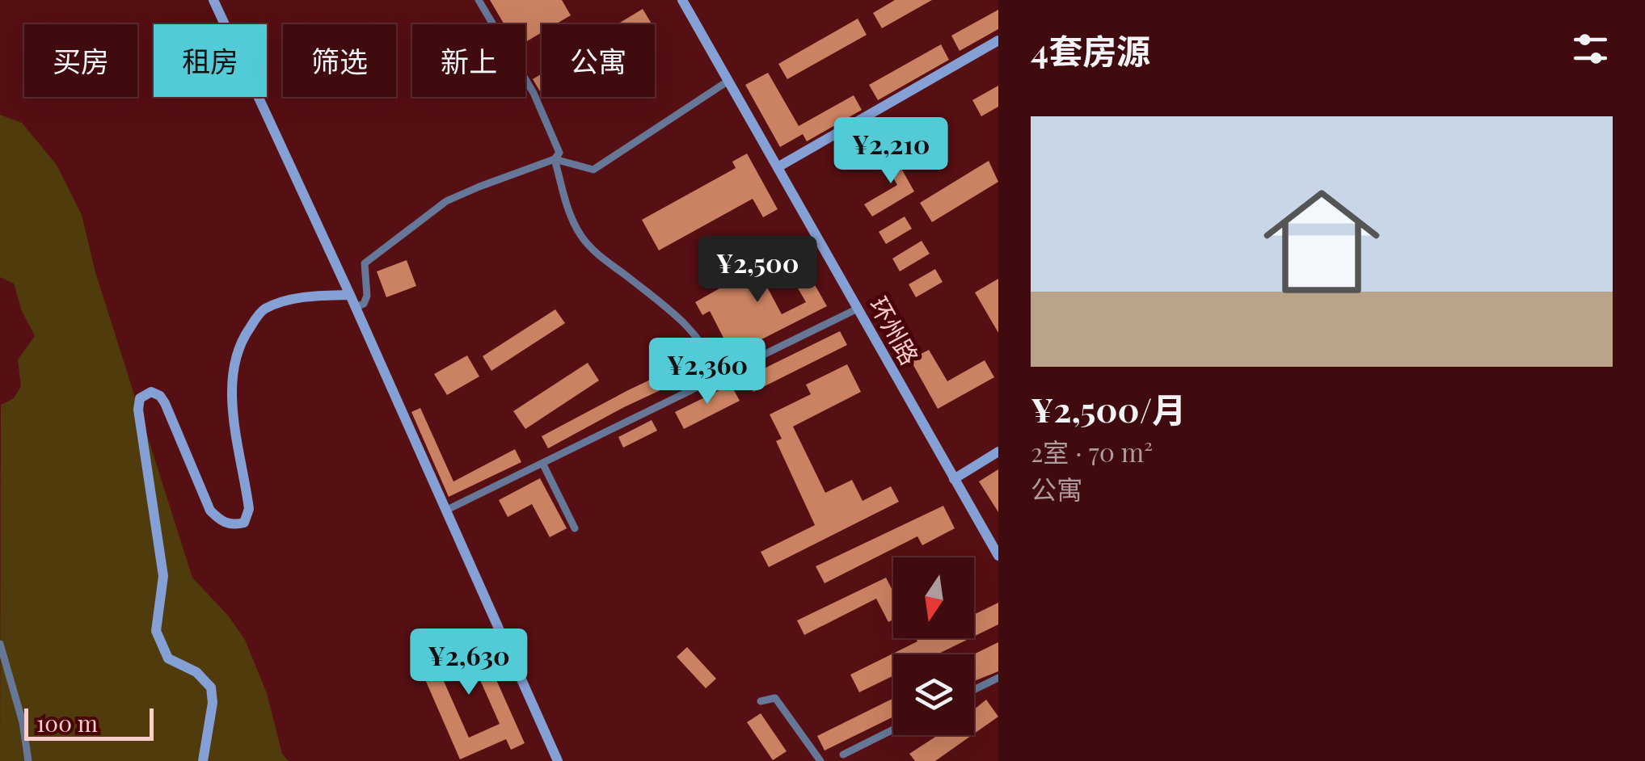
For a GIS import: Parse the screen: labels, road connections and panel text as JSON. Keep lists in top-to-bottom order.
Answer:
{
  "streets": {
    "street": ["环州路"]
  },
  "scale_bar": "100 m",
  "north": "bottom",
  "page": {
    "heading": "4套房源",
    "chip": [
      "买房",
      "租房",
      "筛选",
      "新上",
      "公寓"
    ],
    "list": [
      {
        "name": "¥2,500/月",
        "note": "2室 · 70 m² · 公寓"
      }
    ],
    "price": [
      "¥2,210",
      "¥2,500",
      "¥2,360",
      "¥2,630"
    ],
    "scale": "100 m"
  }
}
